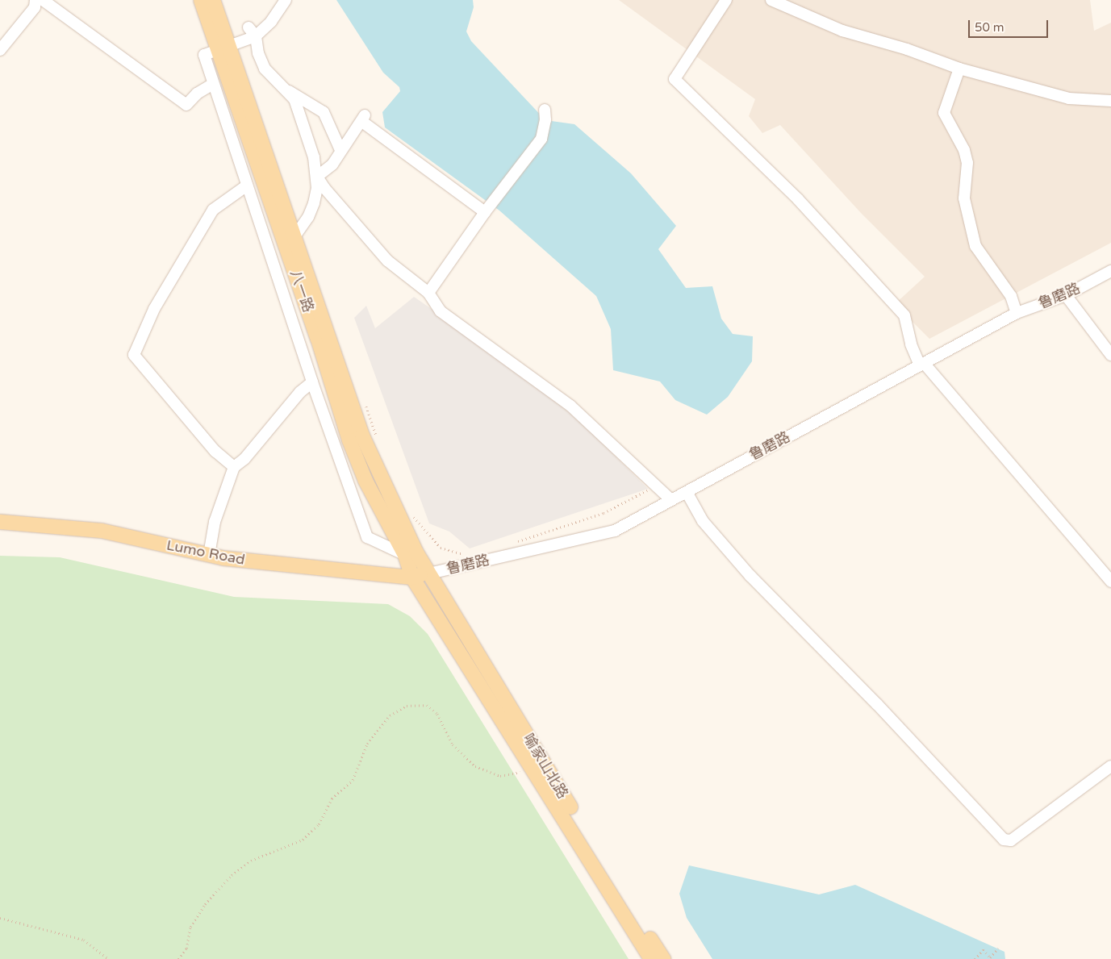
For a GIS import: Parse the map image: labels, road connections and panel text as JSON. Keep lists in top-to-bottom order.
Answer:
{
  "streets": {
    "main road": [
      "八一路",
      "鲁磨路",
      "Lumo Road",
      "喻家山北路"
    ]
  },
  "crossings": [
    ["八一路", "鲁磨路"],
    ["八一路", "Lumo Road"],
    ["八一路", "喻家山北路"],
    ["鲁磨路", "Lumo Road"],
    ["鲁磨路", "喻家山北路"],
    ["Lumo Road", "喻家山北路"]
  ],
  "scale_bar": "50 m"
}
